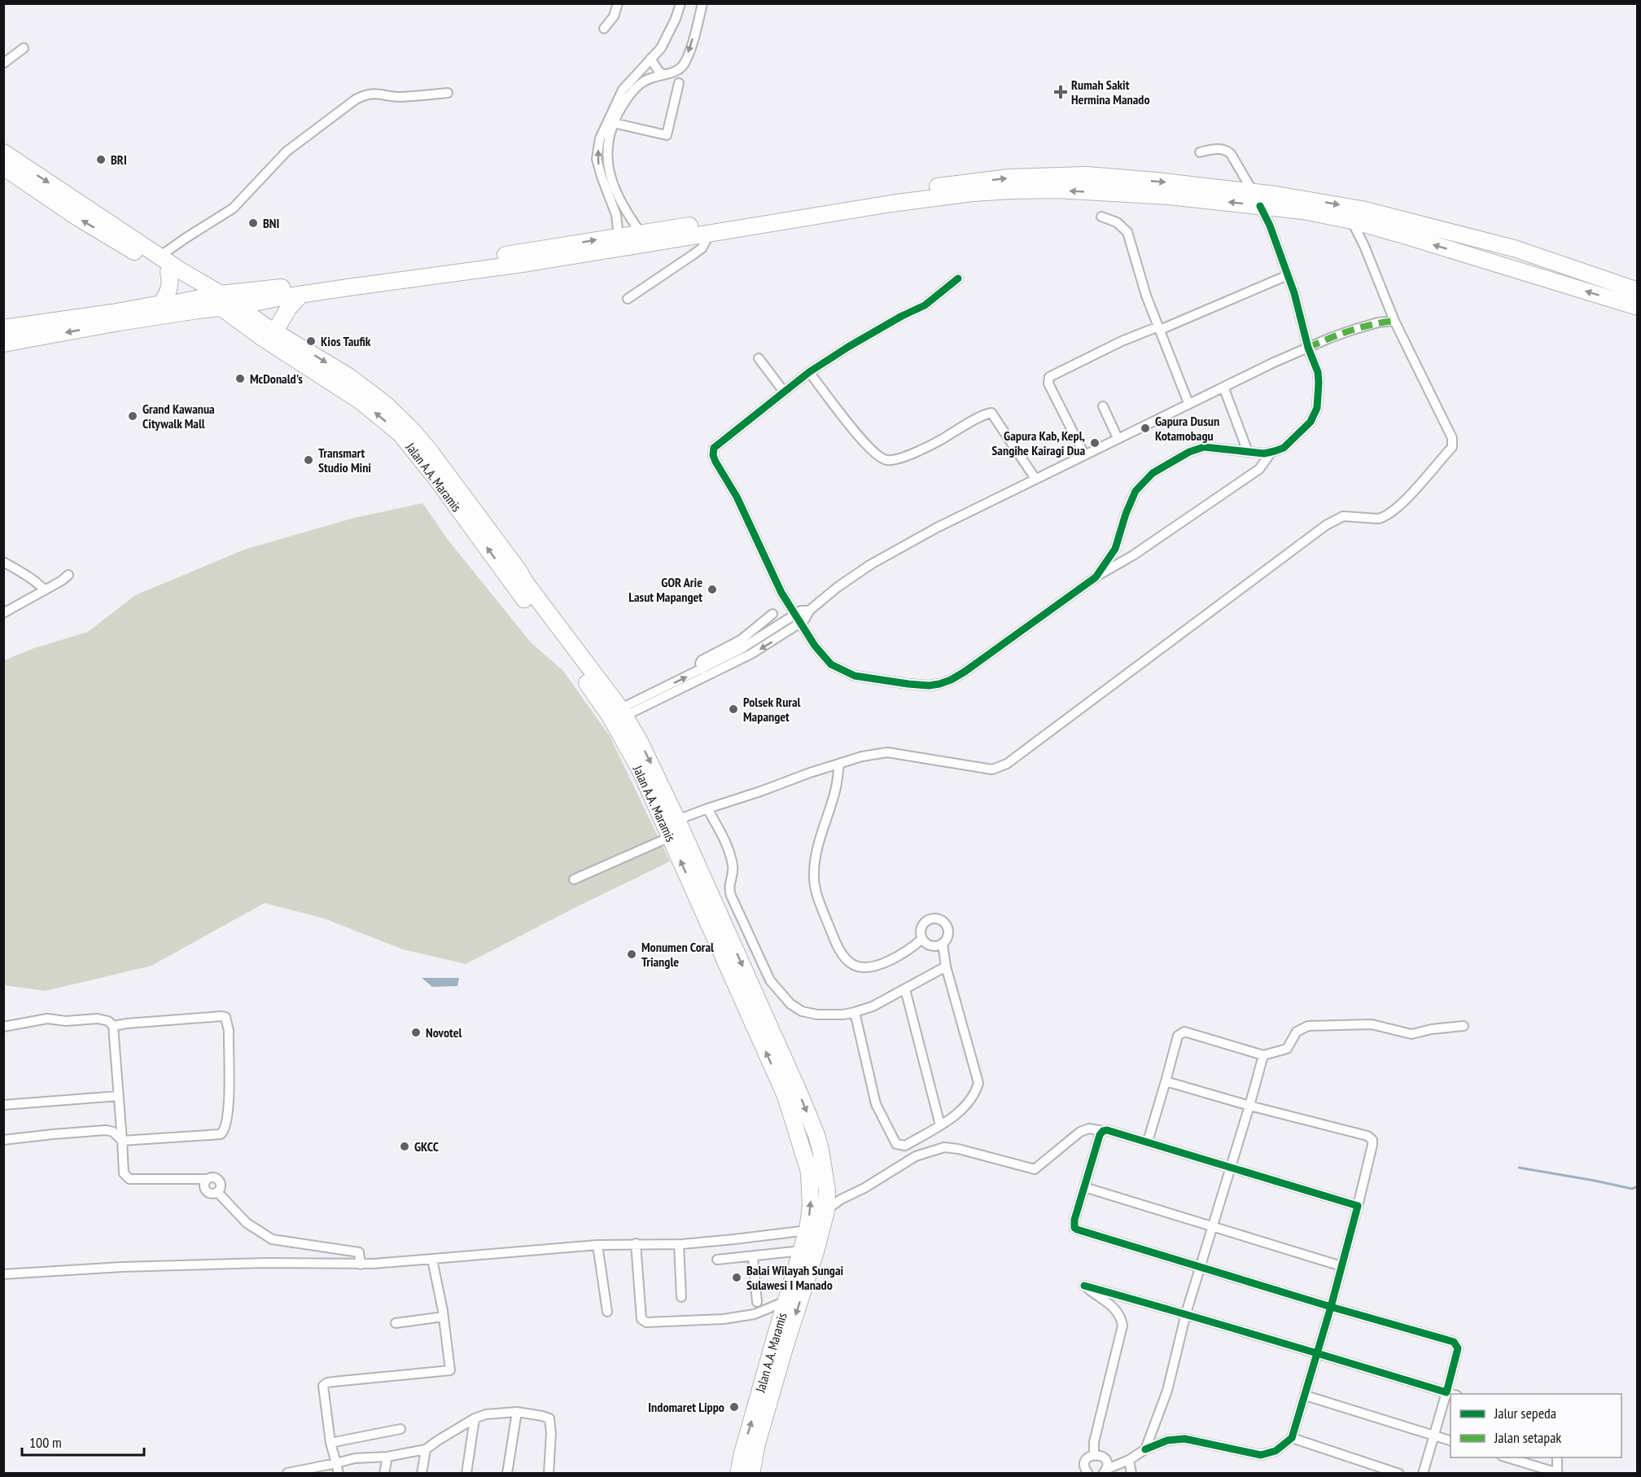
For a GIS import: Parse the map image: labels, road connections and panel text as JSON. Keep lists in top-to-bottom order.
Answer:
{
  "streets": {
    "highway": ["Jalan A.A. Maramis"]
  },
  "places": {
    "health": ["Rumah Sakit Hermina Manado"],
    "other": [
      "BRI",
      "BNI",
      "Kios Taufik",
      "McDonald's",
      "Grand Kawanua Citywalk Mall",
      "Gapura Dusun Kotamobagu",
      "Gapura Kab, Kepl, Sangihe Kairagi Dua",
      "Transmart Studio Mini",
      "GOR Arie Lasut Mapanget",
      "Polsek Rural Mapanget",
      "Monumen Coral Triangle",
      "Novotel",
      "GKCC",
      "Balai Wilayah Sungai Sulawesi I Manado",
      "Indomaret Lippo"
    ]
  },
  "legend": ["Jalur sepeda", "Jalan setapak"],
  "scale_bar": "100 m"
}
